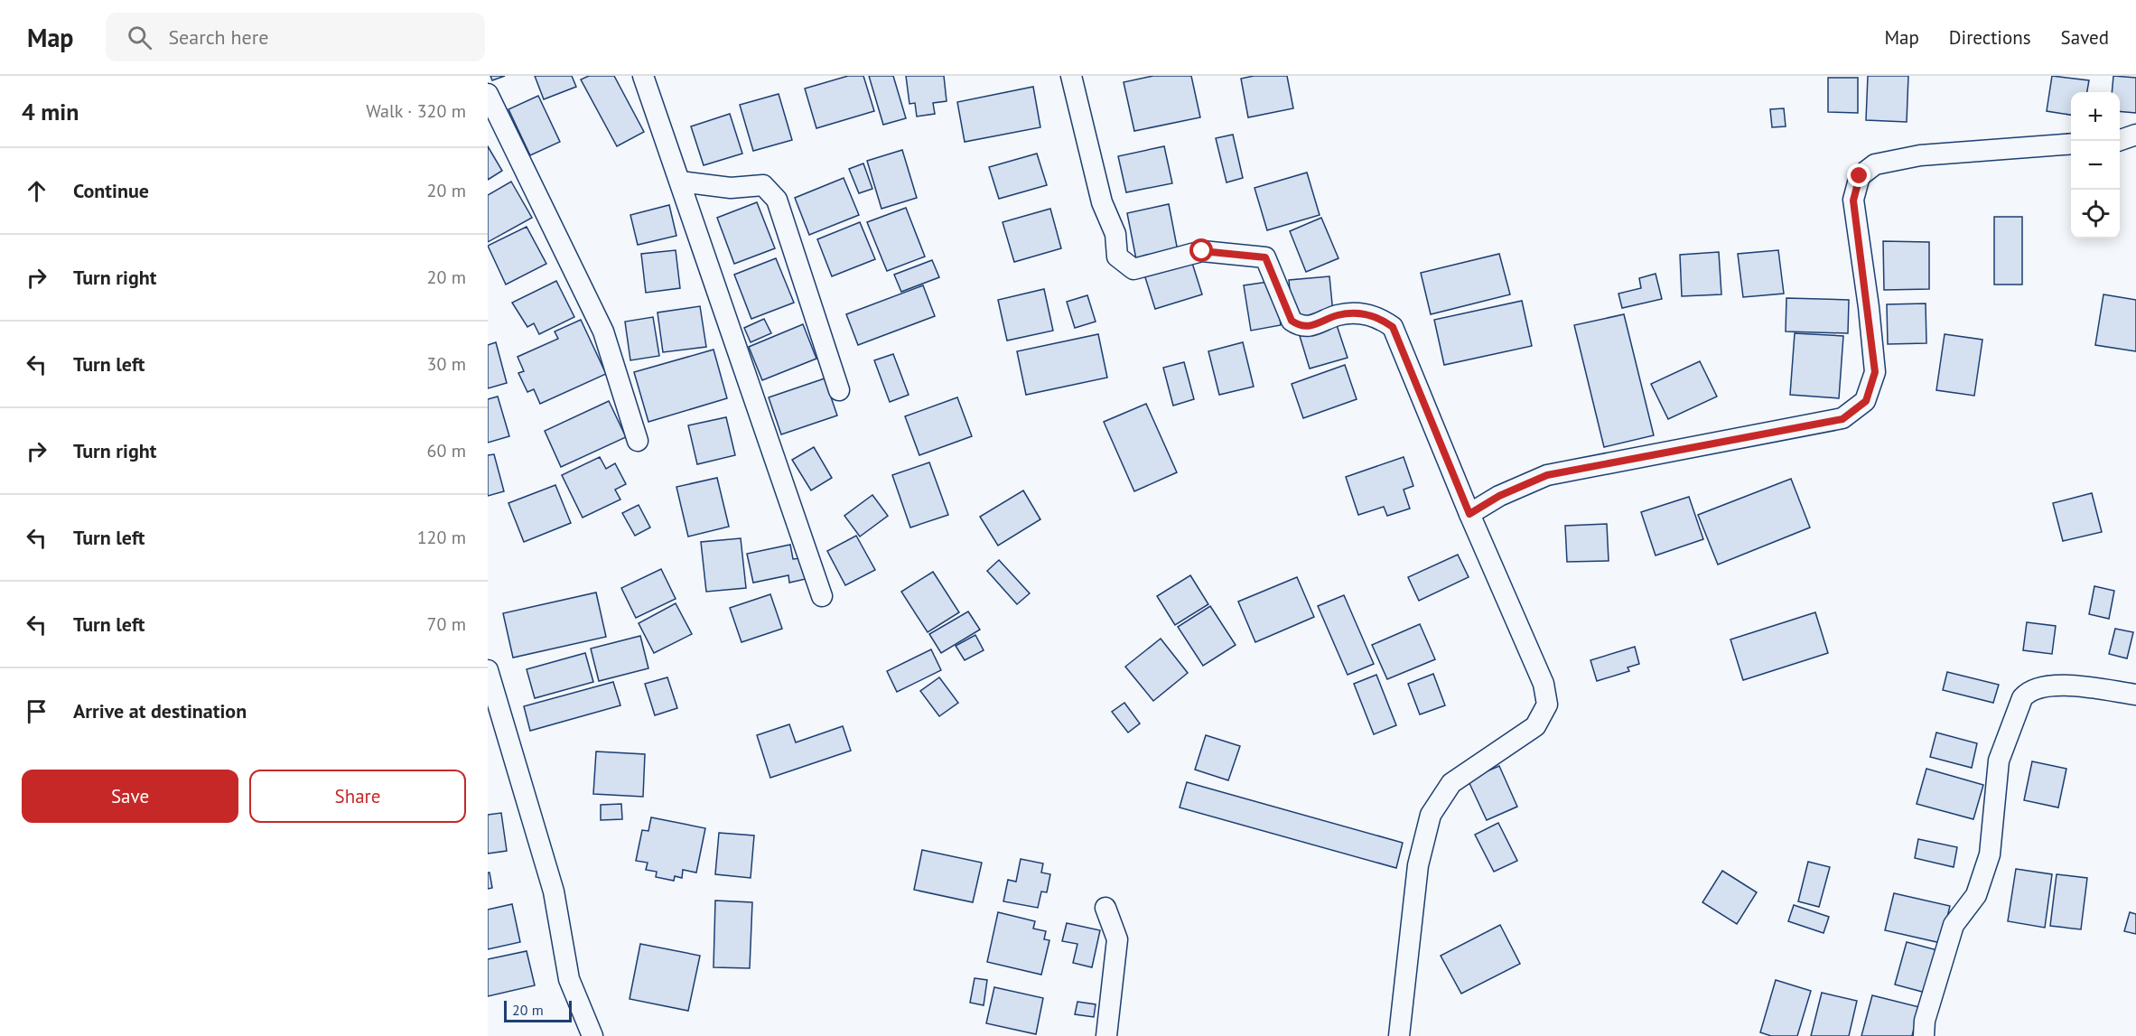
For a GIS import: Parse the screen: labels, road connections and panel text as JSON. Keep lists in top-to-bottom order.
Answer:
{
  "scale_bar": "20 m",
  "page": {
    "header": "Map",
    "search": "Search here",
    "nav": ["Map", "Directions", "Saved"],
    "heading": ["4 min", "Walk · 320 m"],
    "map_buttons": ["+", "−"],
    "list": [
      ["Continue", "20 m"],
      ["Turn right", "20 m"],
      ["Turn left", "30 m"],
      ["Turn right", "60 m"],
      ["Turn left", "120 m"],
      ["Turn left", "70 m"],
      "Arrive at destination"
    ],
    "buttons": ["Save", "Share"],
    "scale": "20 m"
  }
}
